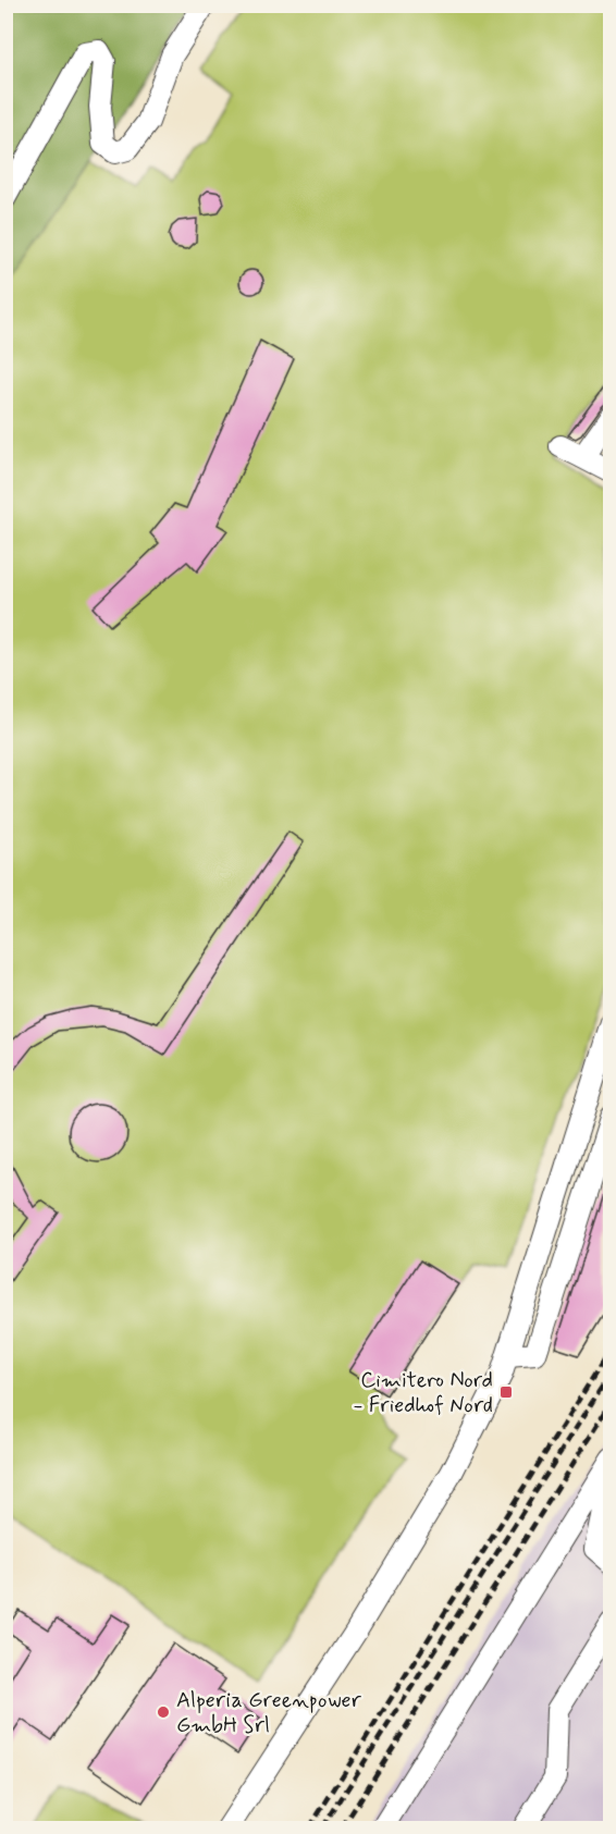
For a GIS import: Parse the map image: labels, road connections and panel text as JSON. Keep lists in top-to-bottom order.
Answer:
{
  "places": {
    "transit": ["Cimitero Nord - Friedhof Nord"],
    "other": ["Alperia Greenpower GmbH Srl"]
  }
}
